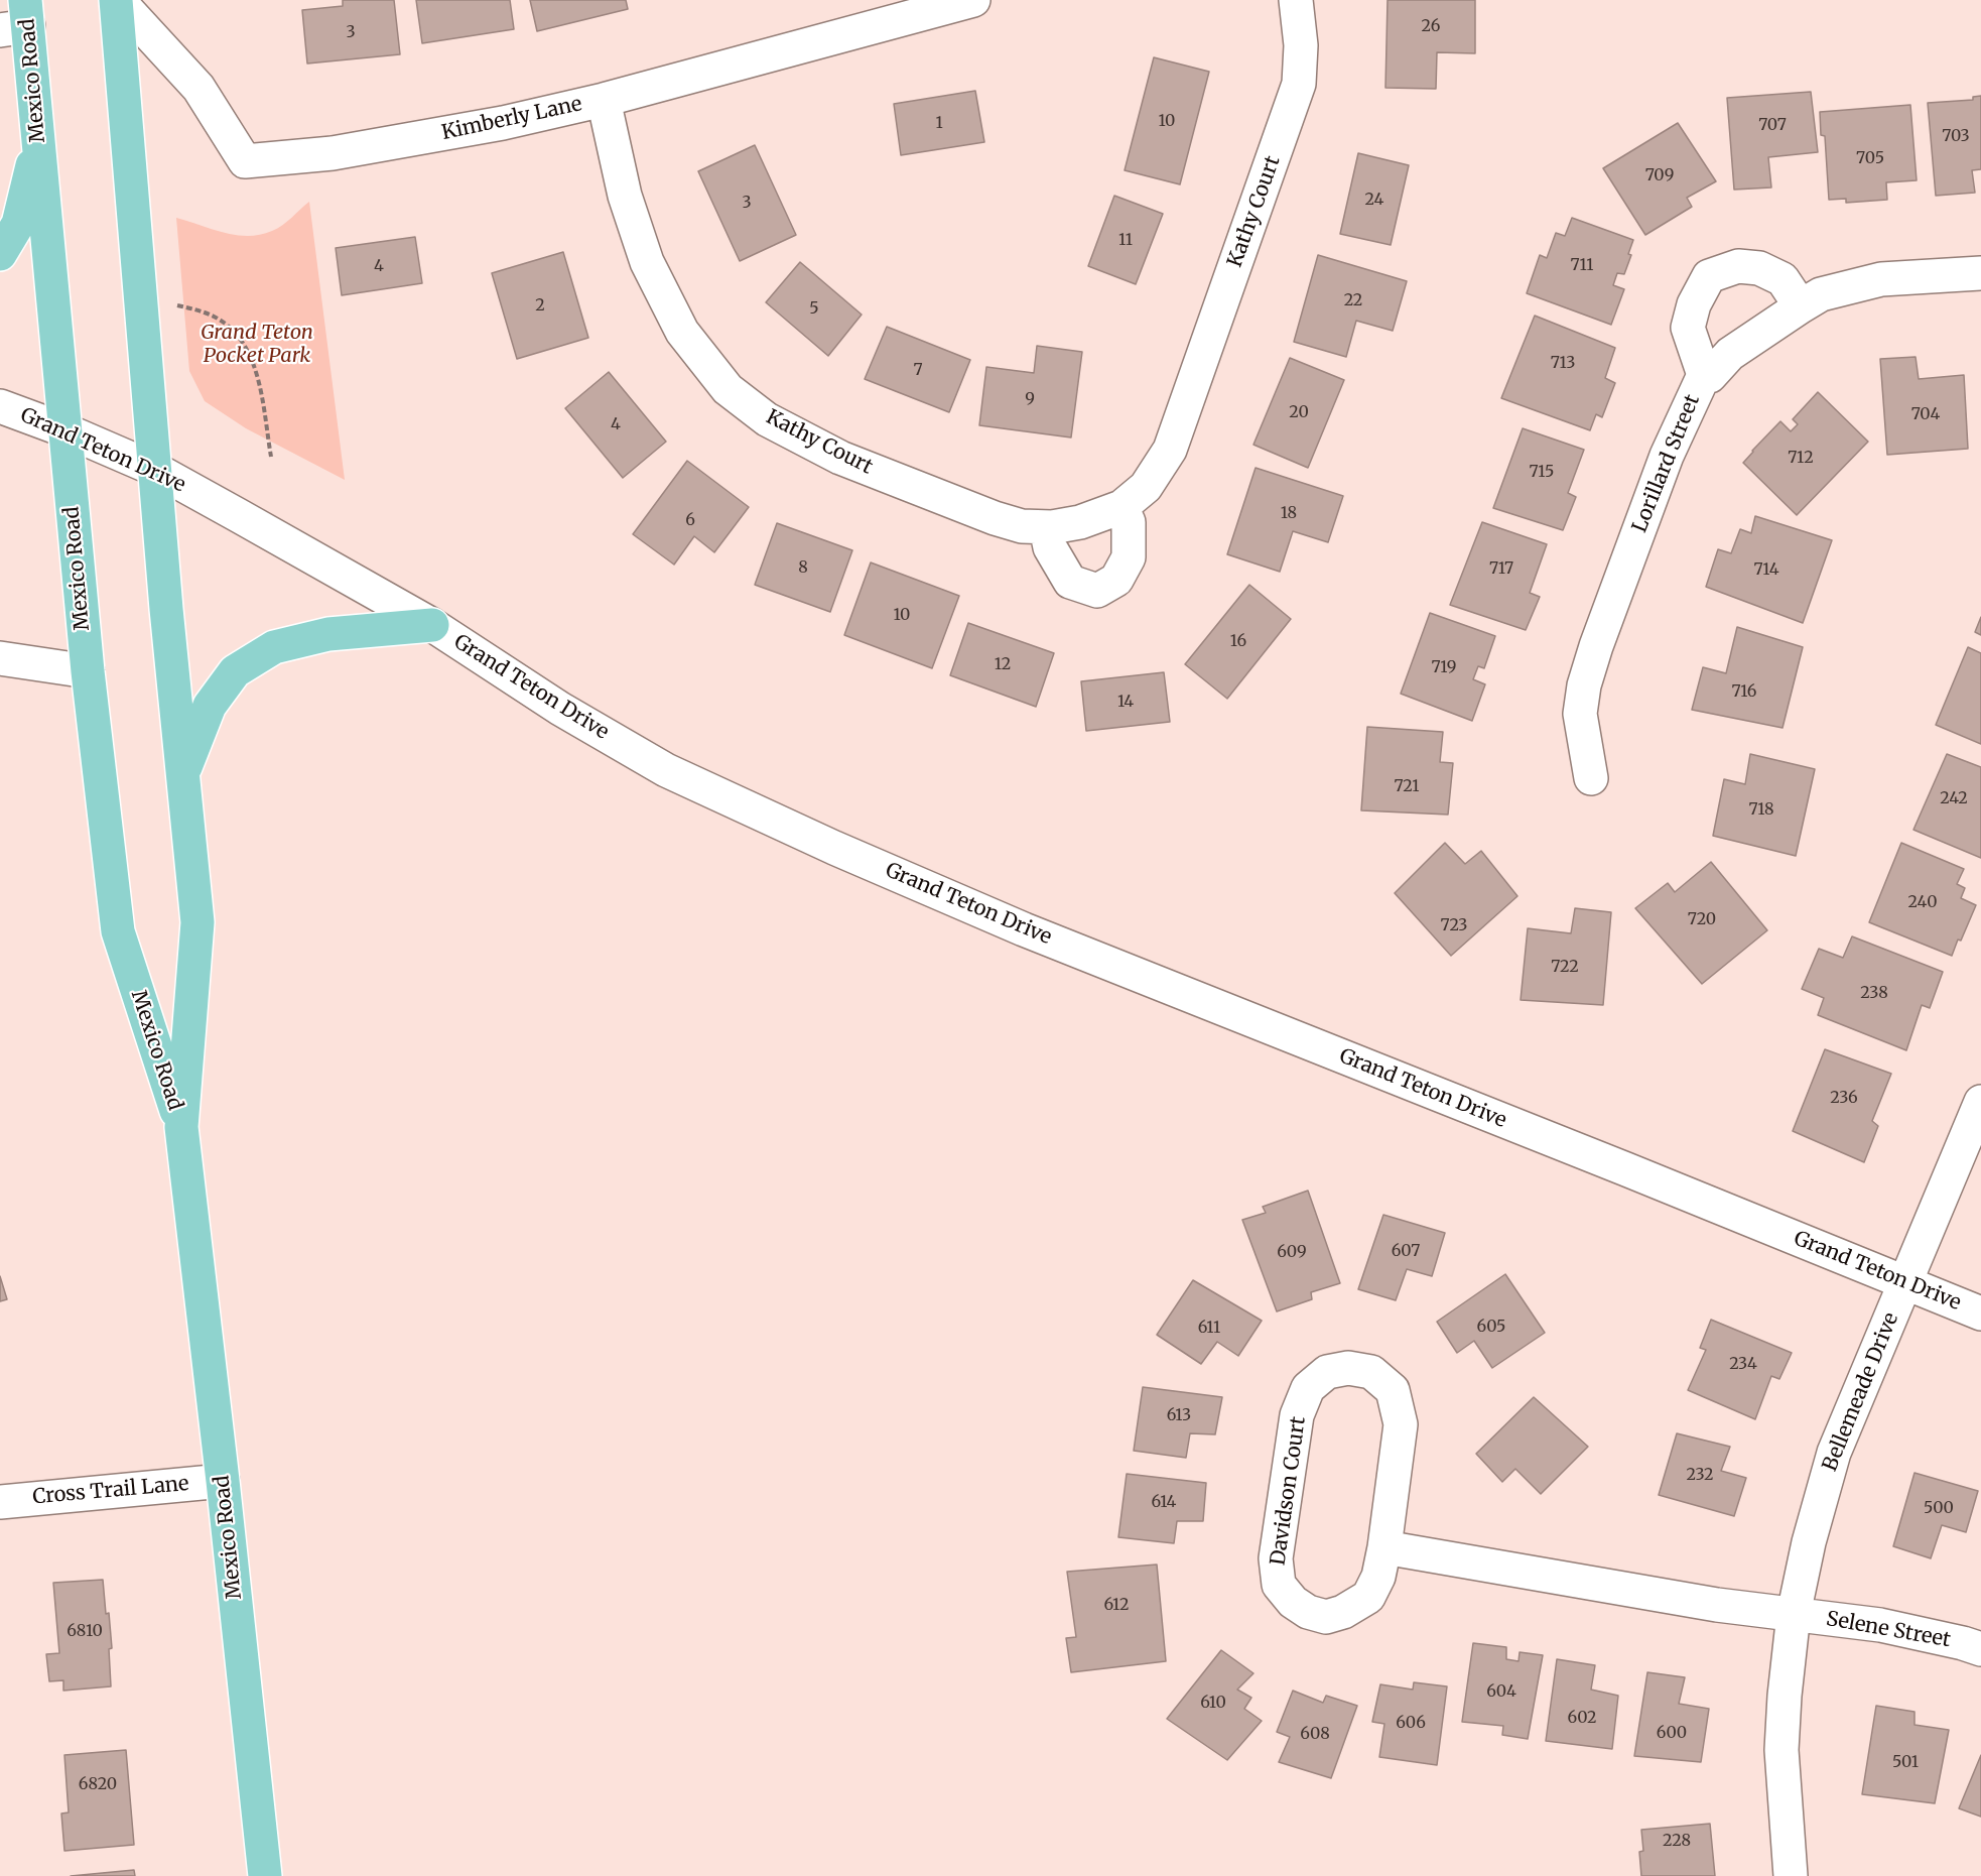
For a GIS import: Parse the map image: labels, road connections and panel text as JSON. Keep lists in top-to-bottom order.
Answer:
{
  "streets": {
    "main road": ["Mexico Road"],
    "street": [
      "Kimberly Lane",
      "Kathy Court",
      "Grand Teton Drive",
      "Lorillard Street",
      "Bellemeade Drive",
      "Cross Trail Lane",
      "Davidson Court",
      "Selene Street"
    ]
  },
  "crossings": [
    ["Mexico Road", "Kimberly Lane"],
    ["Mexico Road", "Grand Teton Drive"],
    ["Mexico Road", "Cross Trail Lane"],
    ["Kimberly Lane", "Kathy Court"],
    ["Grand Teton Drive", "Bellemeade Drive"],
    ["Bellemeade Drive", "Selene Street"]
  ],
  "parks": ["Grand Teton Pocket Park"],
  "house_numbers": [
    "26",
    "3",
    "10",
    "1",
    "707",
    "703",
    "705",
    "709",
    "24",
    "3",
    "11",
    "711",
    "4",
    "22",
    "2",
    "5",
    "713",
    "7",
    "9",
    "20",
    "704",
    "4",
    "712",
    "715",
    "18",
    "6",
    "8",
    "717",
    "714",
    "10",
    "16",
    "12",
    "719",
    "716",
    "14",
    "721",
    "242",
    "718",
    "240",
    "720",
    "723",
    "722",
    "238",
    "236",
    "607",
    "609",
    "605",
    "611",
    "234",
    "613",
    "232",
    "614",
    "500",
    "612",
    "6810",
    "604",
    "610",
    "602",
    "606",
    "600",
    "608",
    "501",
    "6820",
    "228"
  ]
}
